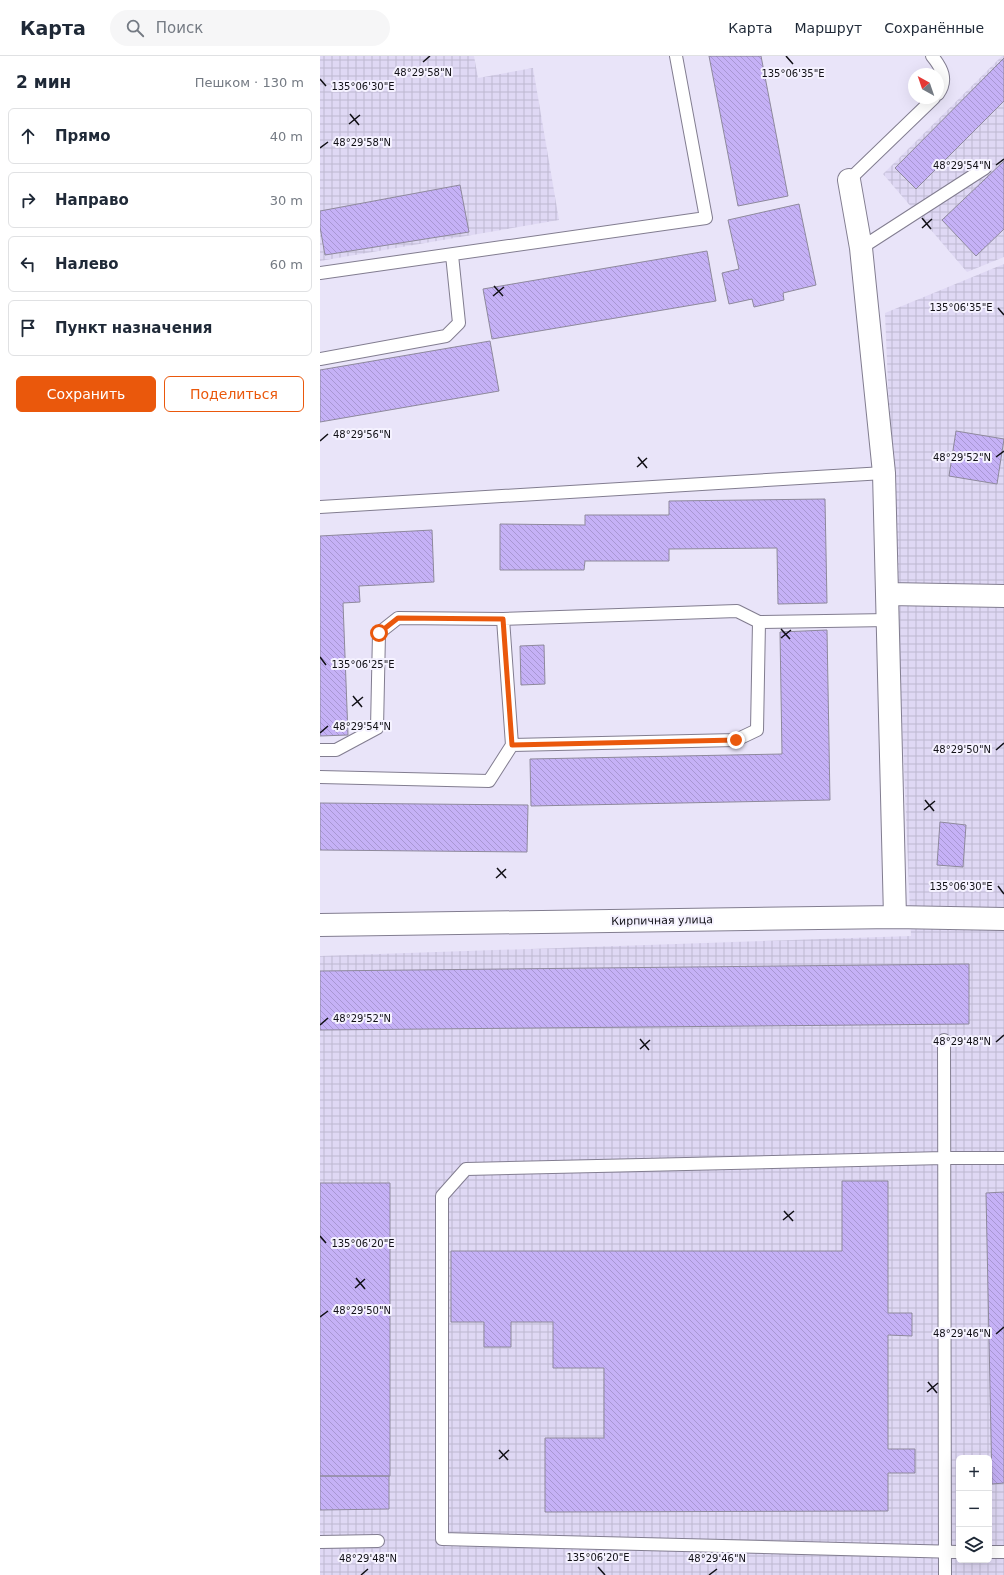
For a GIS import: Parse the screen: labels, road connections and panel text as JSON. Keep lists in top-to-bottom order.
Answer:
{
  "streets": {
    "street": ["Кирпичная улица"]
  },
  "north": "top left",
  "page": {
    "header": "Карта",
    "search": "Поиск",
    "nav": ["Карта", "Маршрут", "Сохранённые"],
    "heading": ["2 мин", "Пешком · 130 m"],
    "list": [
      ["Прямо", "40 m"],
      ["Направо", "30 m"],
      ["Налево", "60 m"],
      "Пункт назначения"
    ],
    "buttons": ["Сохранить", "Поделиться"],
    "map_buttons": ["+", "−"]
  },
  "coordinates": [
    "48°29'58\"N",
    "135°06'35\"E",
    "135°06'30\"E",
    "48°29'54\"N",
    "48°29'56\"N",
    "48°29'52\"N",
    "135°06'25\"E",
    "48°29'50\"N",
    "48°29'48\"N",
    "135°06'20\"E",
    "48°29'46\"N"
  ]
}
